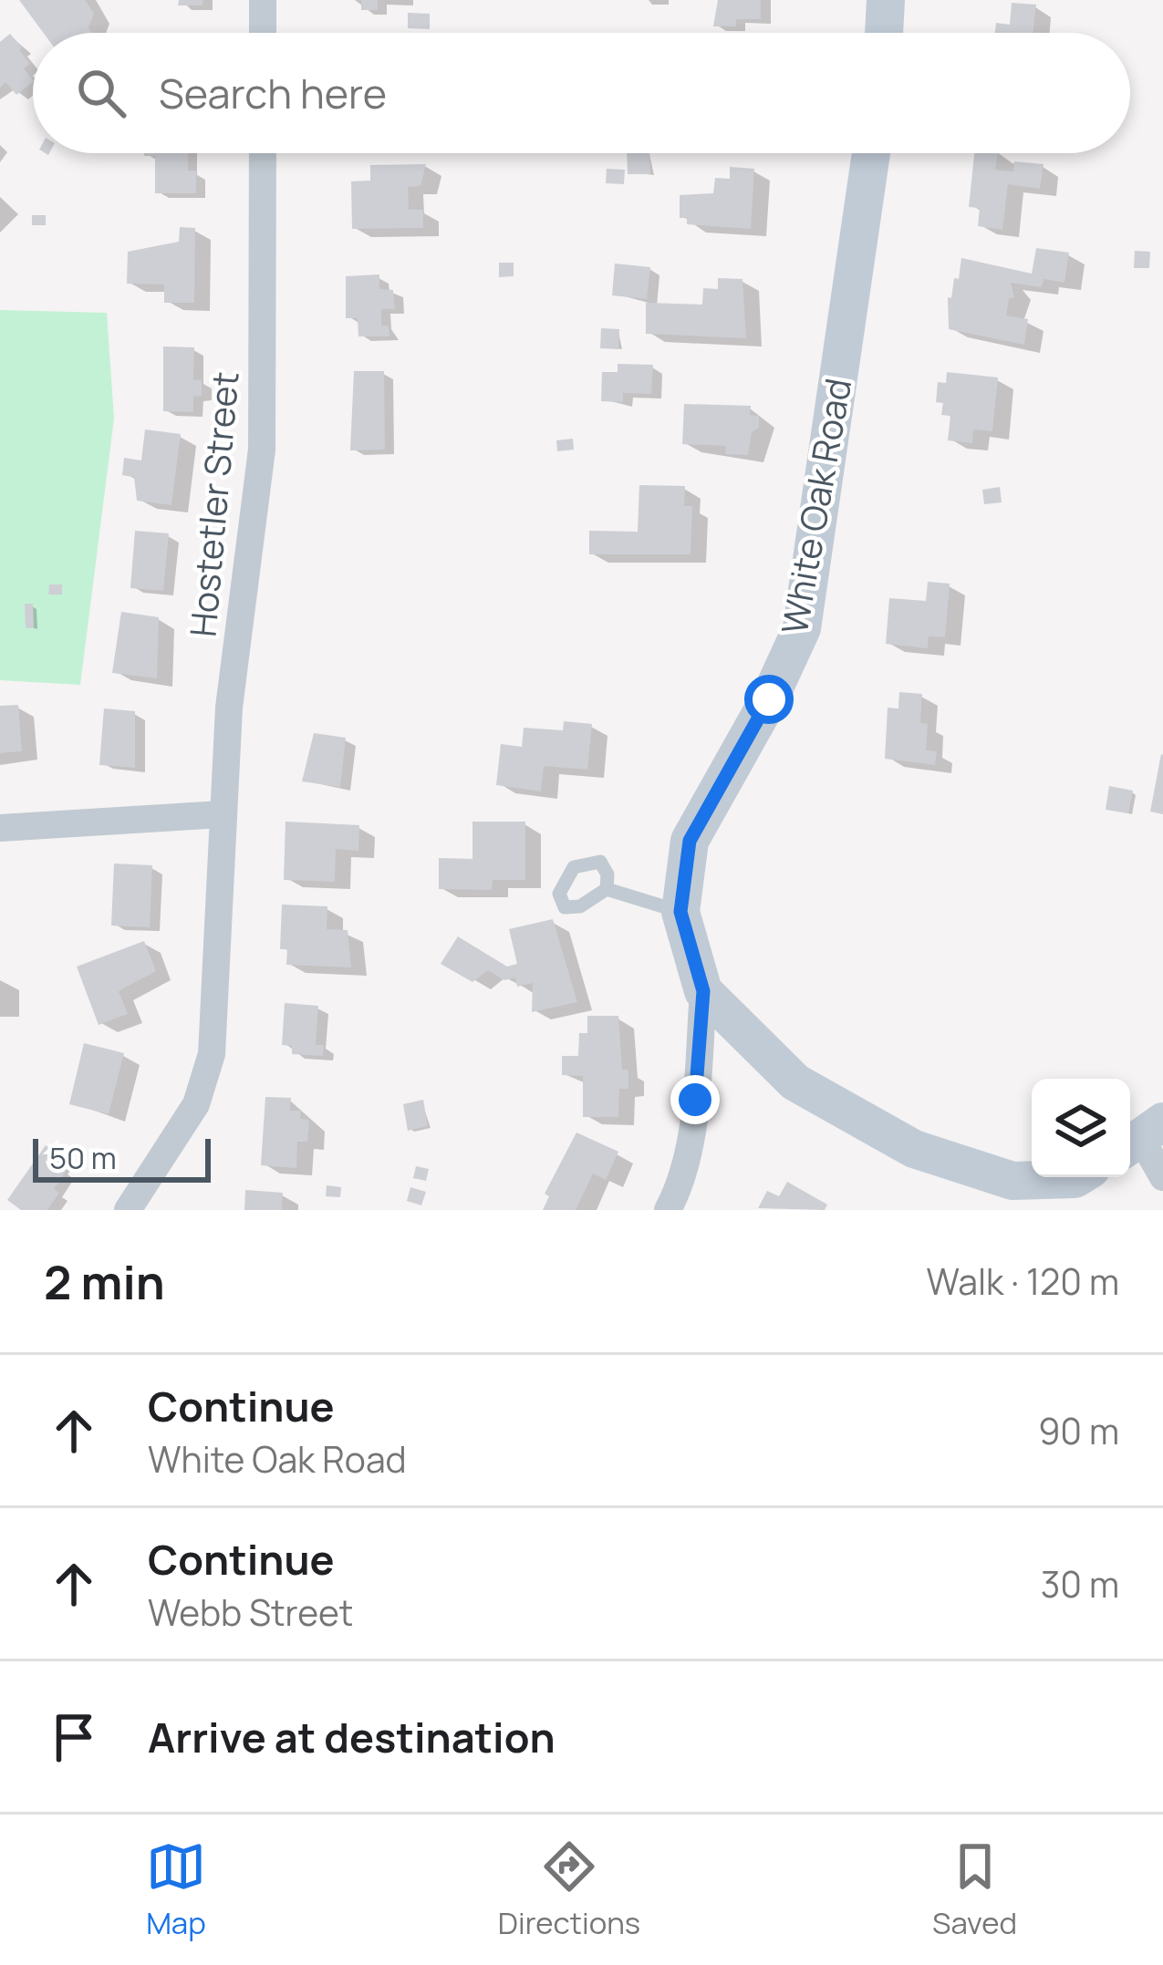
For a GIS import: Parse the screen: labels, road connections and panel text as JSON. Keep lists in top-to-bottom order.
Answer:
{
  "streets": {
    "street": ["Hostetler Street", "White Oak Road"]
  },
  "scale_bar": "50 m",
  "page": {
    "search": "Search here",
    "scale": "50 m",
    "heading": ["2 min", "Walk · 120 m"],
    "list": [
      ["Continue", "White Oak Road", "90 m"],
      ["Continue", "Webb Street", "30 m"],
      "Arrive at destination"
    ],
    "nav": ["Map", "Directions", "Saved"]
  }
}
